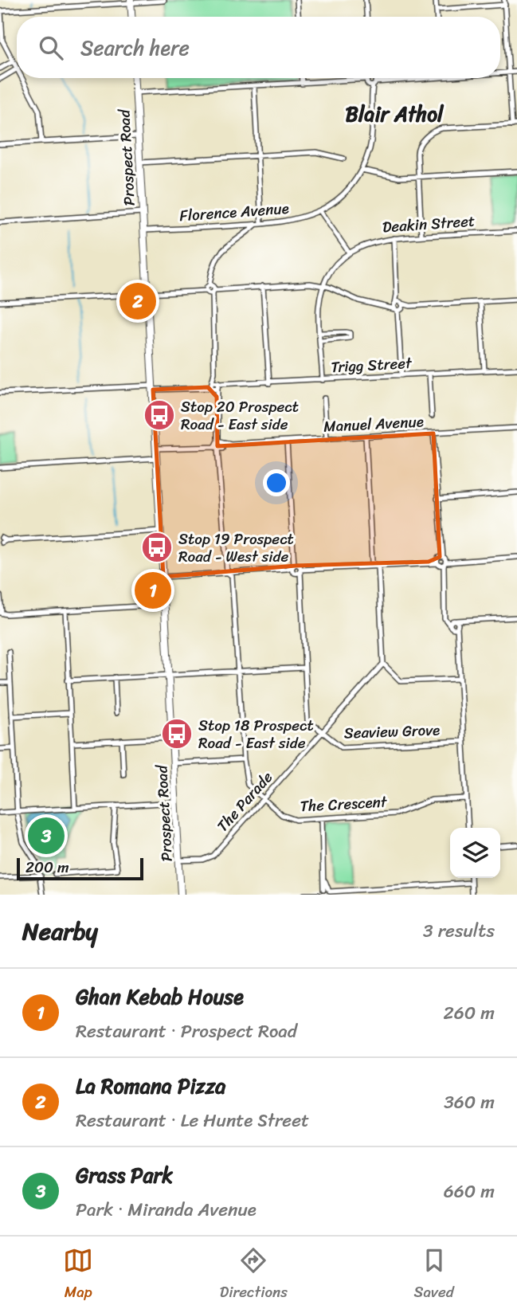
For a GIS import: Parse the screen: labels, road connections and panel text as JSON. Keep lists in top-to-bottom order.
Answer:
{
  "streets": {
    "main road": ["Prospect Road"],
    "street": [
      "Florence Avenue",
      "Deakin Street",
      "Trigg Street",
      "Manuel Avenue",
      "Seaview Grove",
      "The Parade",
      "The Crescent"
    ]
  },
  "crossings": [
    ["Prospect Road", "Florence Avenue"],
    ["Prospect Road", "Trigg Street"],
    ["Prospect Road", "Manuel Avenue"],
    ["Prospect Road", "The Parade"],
    ["Deakin Street", "Trigg Street"],
    ["Manuel Avenue", "Seaview Grove"],
    ["Seaview Grove", "The Parade"],
    ["The Parade", "The Crescent"]
  ],
  "districts": ["Blair Athol"],
  "places": {
    "bus stop": ["Stop 20 Prospect Road - East side", "Stop 19 Prospect Road - West side", "Stop 18 Prospect Road - East side"]
  },
  "scale_bar": "200 m",
  "page": {
    "search": "Search here",
    "pins": ["2", "1", "3"],
    "scale": "200 m",
    "heading": ["Nearby", "3 results"],
    "list": [
      {
        "mark": "1",
        "name": "Ghan Kebab House",
        "note": "Restaurant · Prospect Road",
        "value": "260 m"
      },
      {
        "mark": "2",
        "name": "La Romana Pizza",
        "note": "Restaurant · Le Hunte Street",
        "value": "360 m"
      },
      {
        "mark": "3",
        "name": "Grass Park",
        "note": "Park · Miranda Avenue",
        "value": "660 m"
      }
    ],
    "nav": ["Map", "Directions", "Saved"]
  }
}
